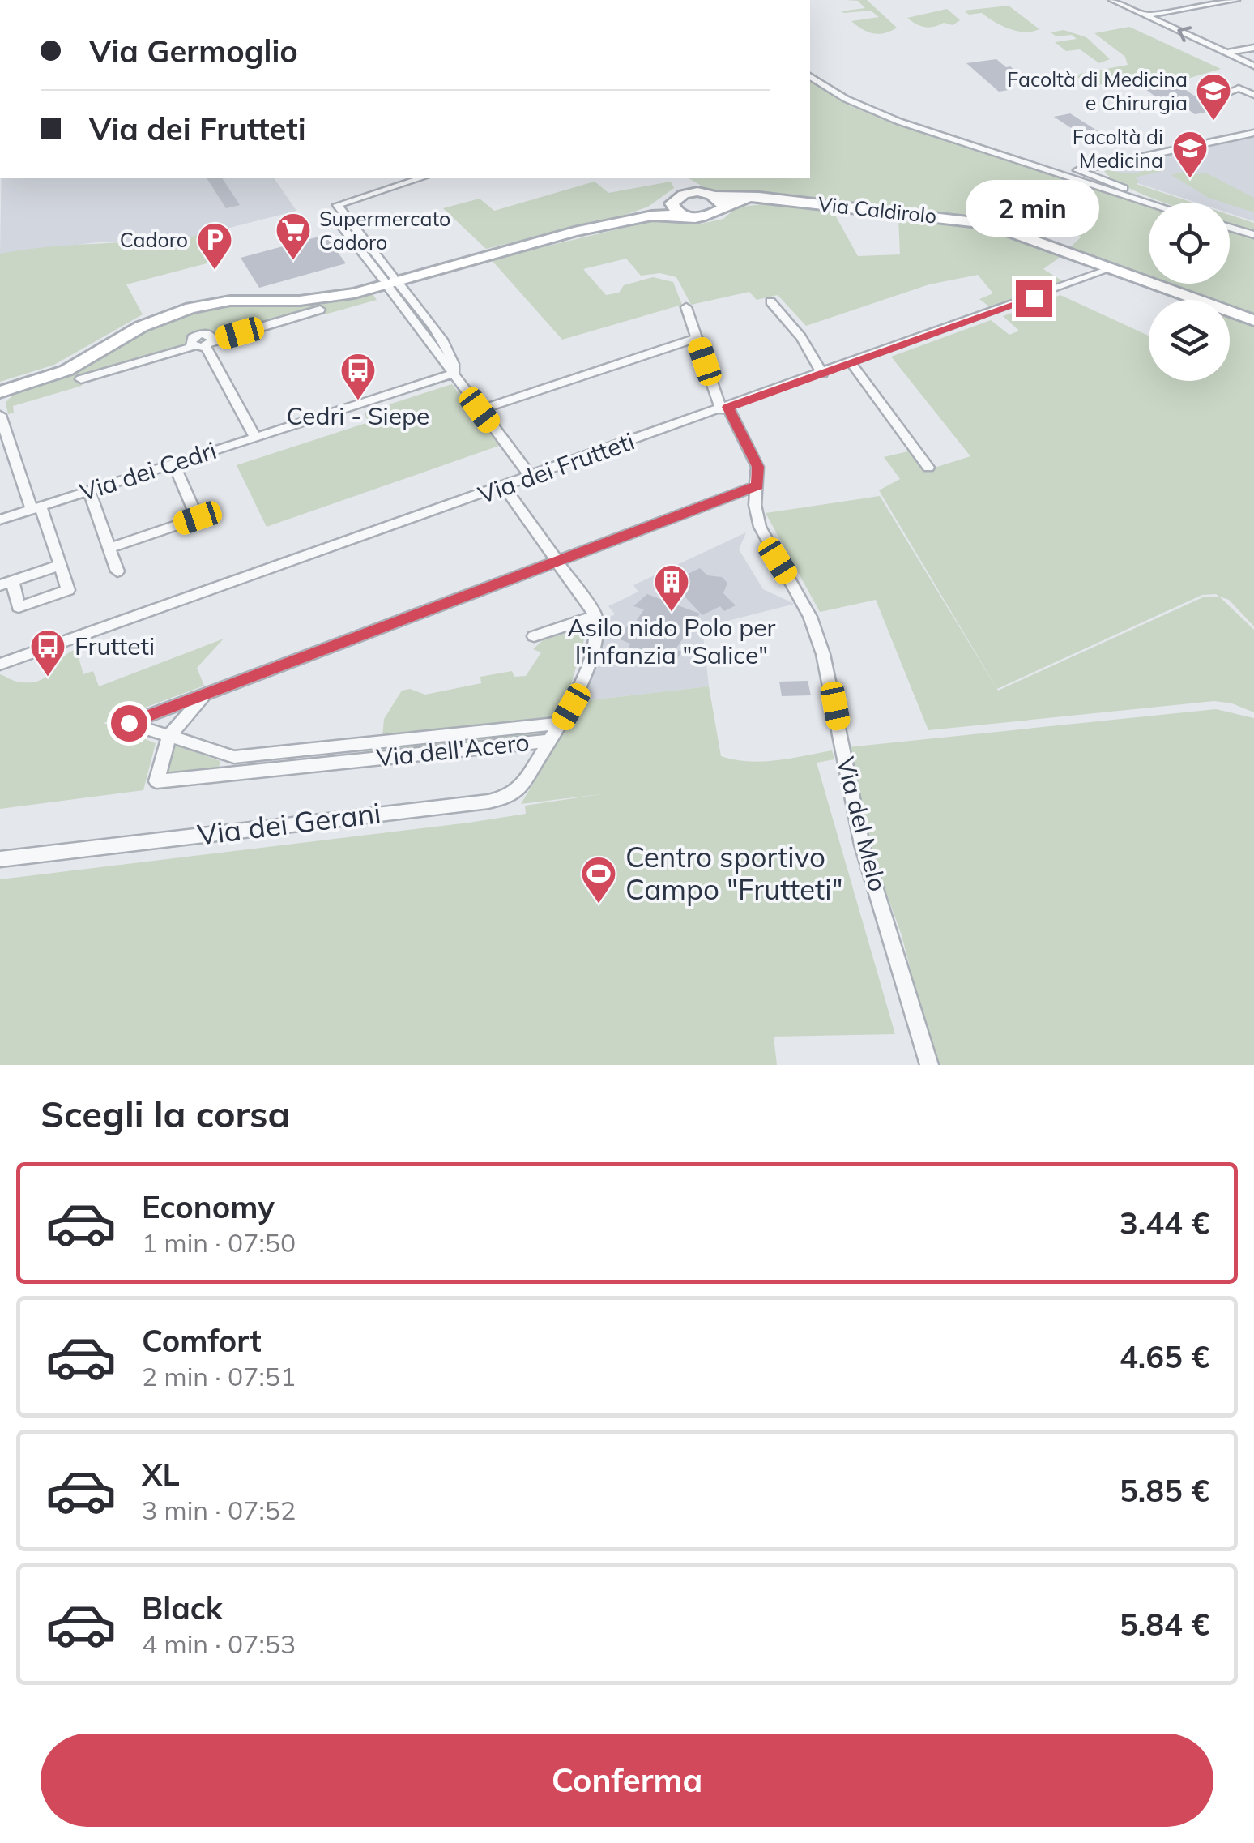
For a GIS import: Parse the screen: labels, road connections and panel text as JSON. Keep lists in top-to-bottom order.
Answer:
{
  "streets": {
    "street": [
      "Via Caldirolo",
      "Via dei Frutteti",
      "Via dei Cedri",
      "Via dell'Acero",
      "Via dei Gerani",
      "Via del Melo"
    ]
  },
  "crossings": [
    ["Via Caldirolo", "Via dei Frutteti"],
    ["Via dei Frutteti", "Via del Melo"],
    ["Via dell'Acero", "Via dei Gerani"]
  ],
  "places": {
    "school or university": ["Facoltà di Medicina e Chirurgia", "Facoltà di Medicina"],
    "supermarket": ["Supermercato Cadoro"],
    "parking": ["Cadoro"],
    "bus stop": ["Cedri - Siepe", "Frutteti"],
    "building": ["Asilo nido Polo per l'infanzia \"Salice\""],
    "sports": ["Centro sportivo Campo \"Frutteti\""]
  },
  "page": {
    "banner": ["Via Germoglio", "Via dei Frutteti"],
    "bubble": "2 min",
    "heading": "Scegli la corsa",
    "list": [
      {
        "name": "Economy",
        "note": "1 min · 07:50",
        "value": "3.44 €"
      },
      {
        "name": "Comfort",
        "note": "2 min · 07:51",
        "value": "4.65 €"
      },
      {
        "name": "XL",
        "note": "3 min · 07:52",
        "value": "5.85 €"
      },
      {
        "name": "Black",
        "note": "4 min · 07:53",
        "value": "5.84 €"
      }
    ],
    "buttons": "Conferma"
  }
}
